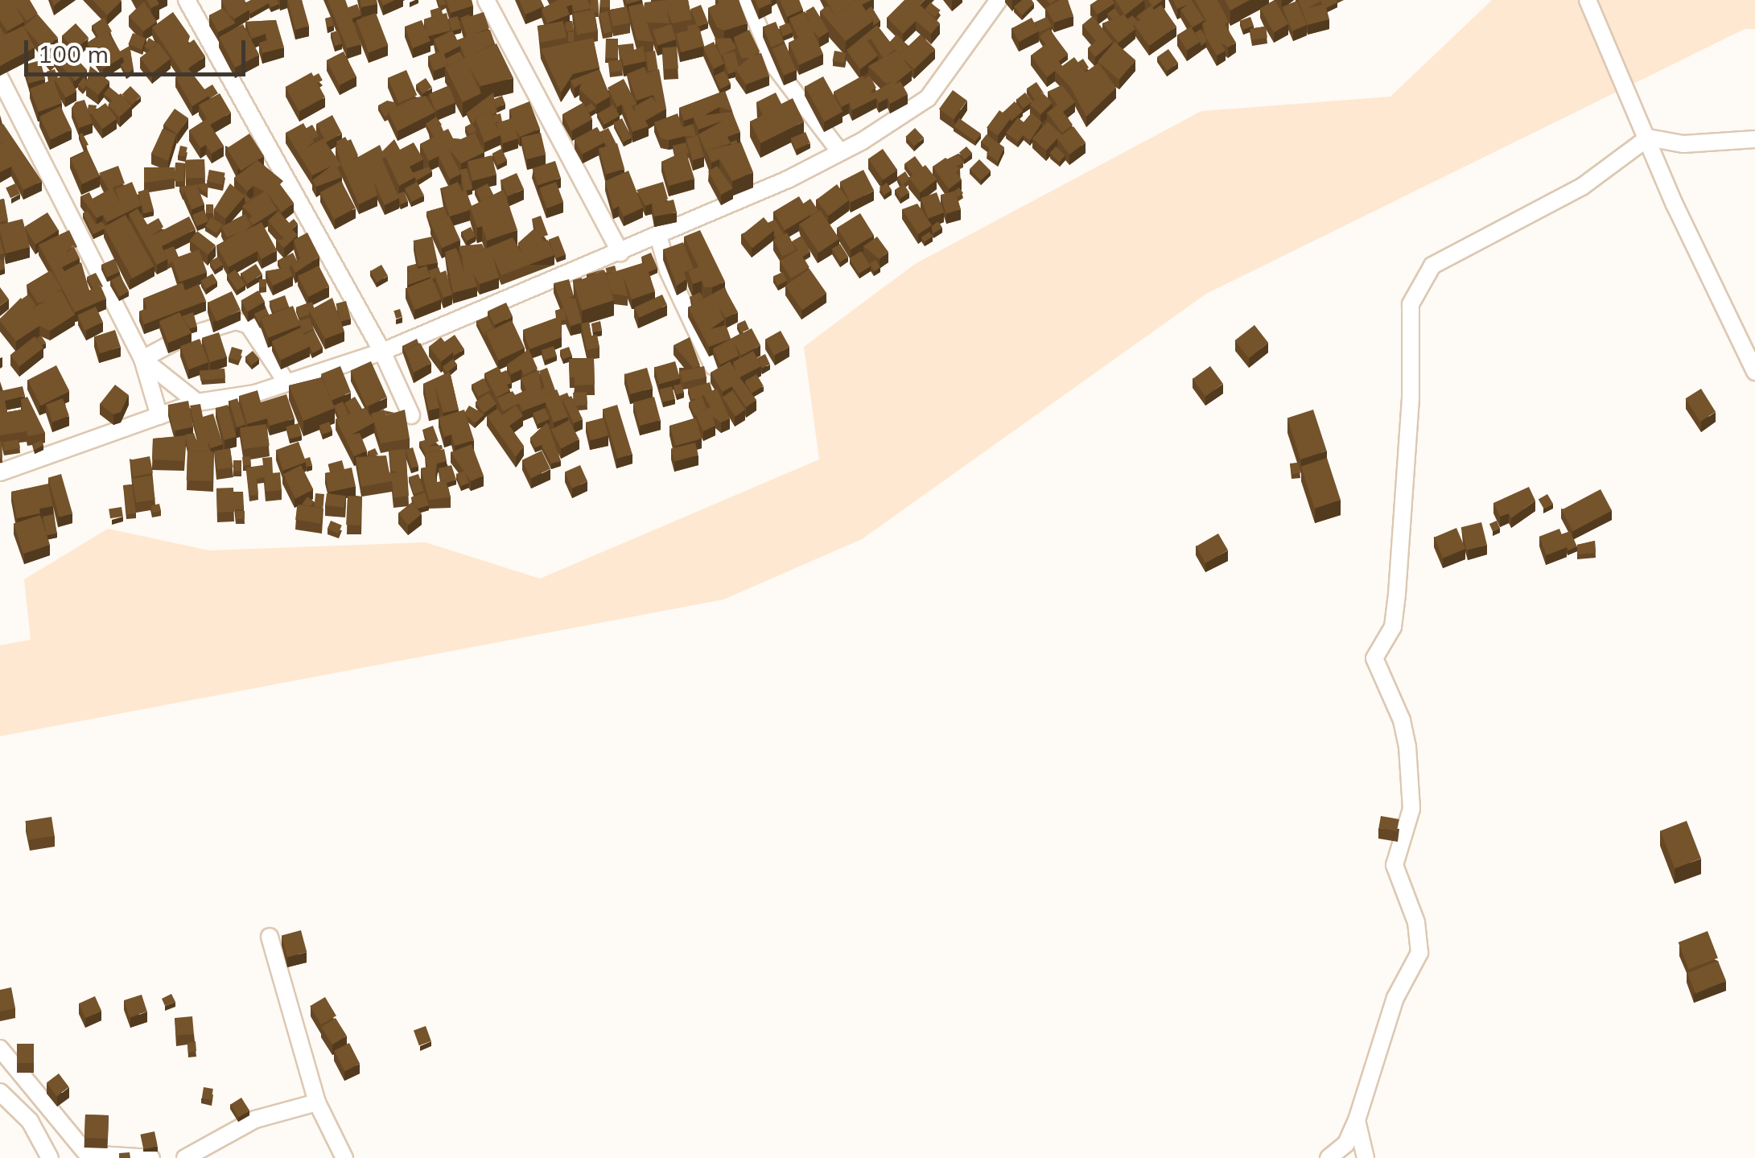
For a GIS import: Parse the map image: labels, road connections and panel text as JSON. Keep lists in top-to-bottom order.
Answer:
{
  "scale_bar": "100 m"
}
